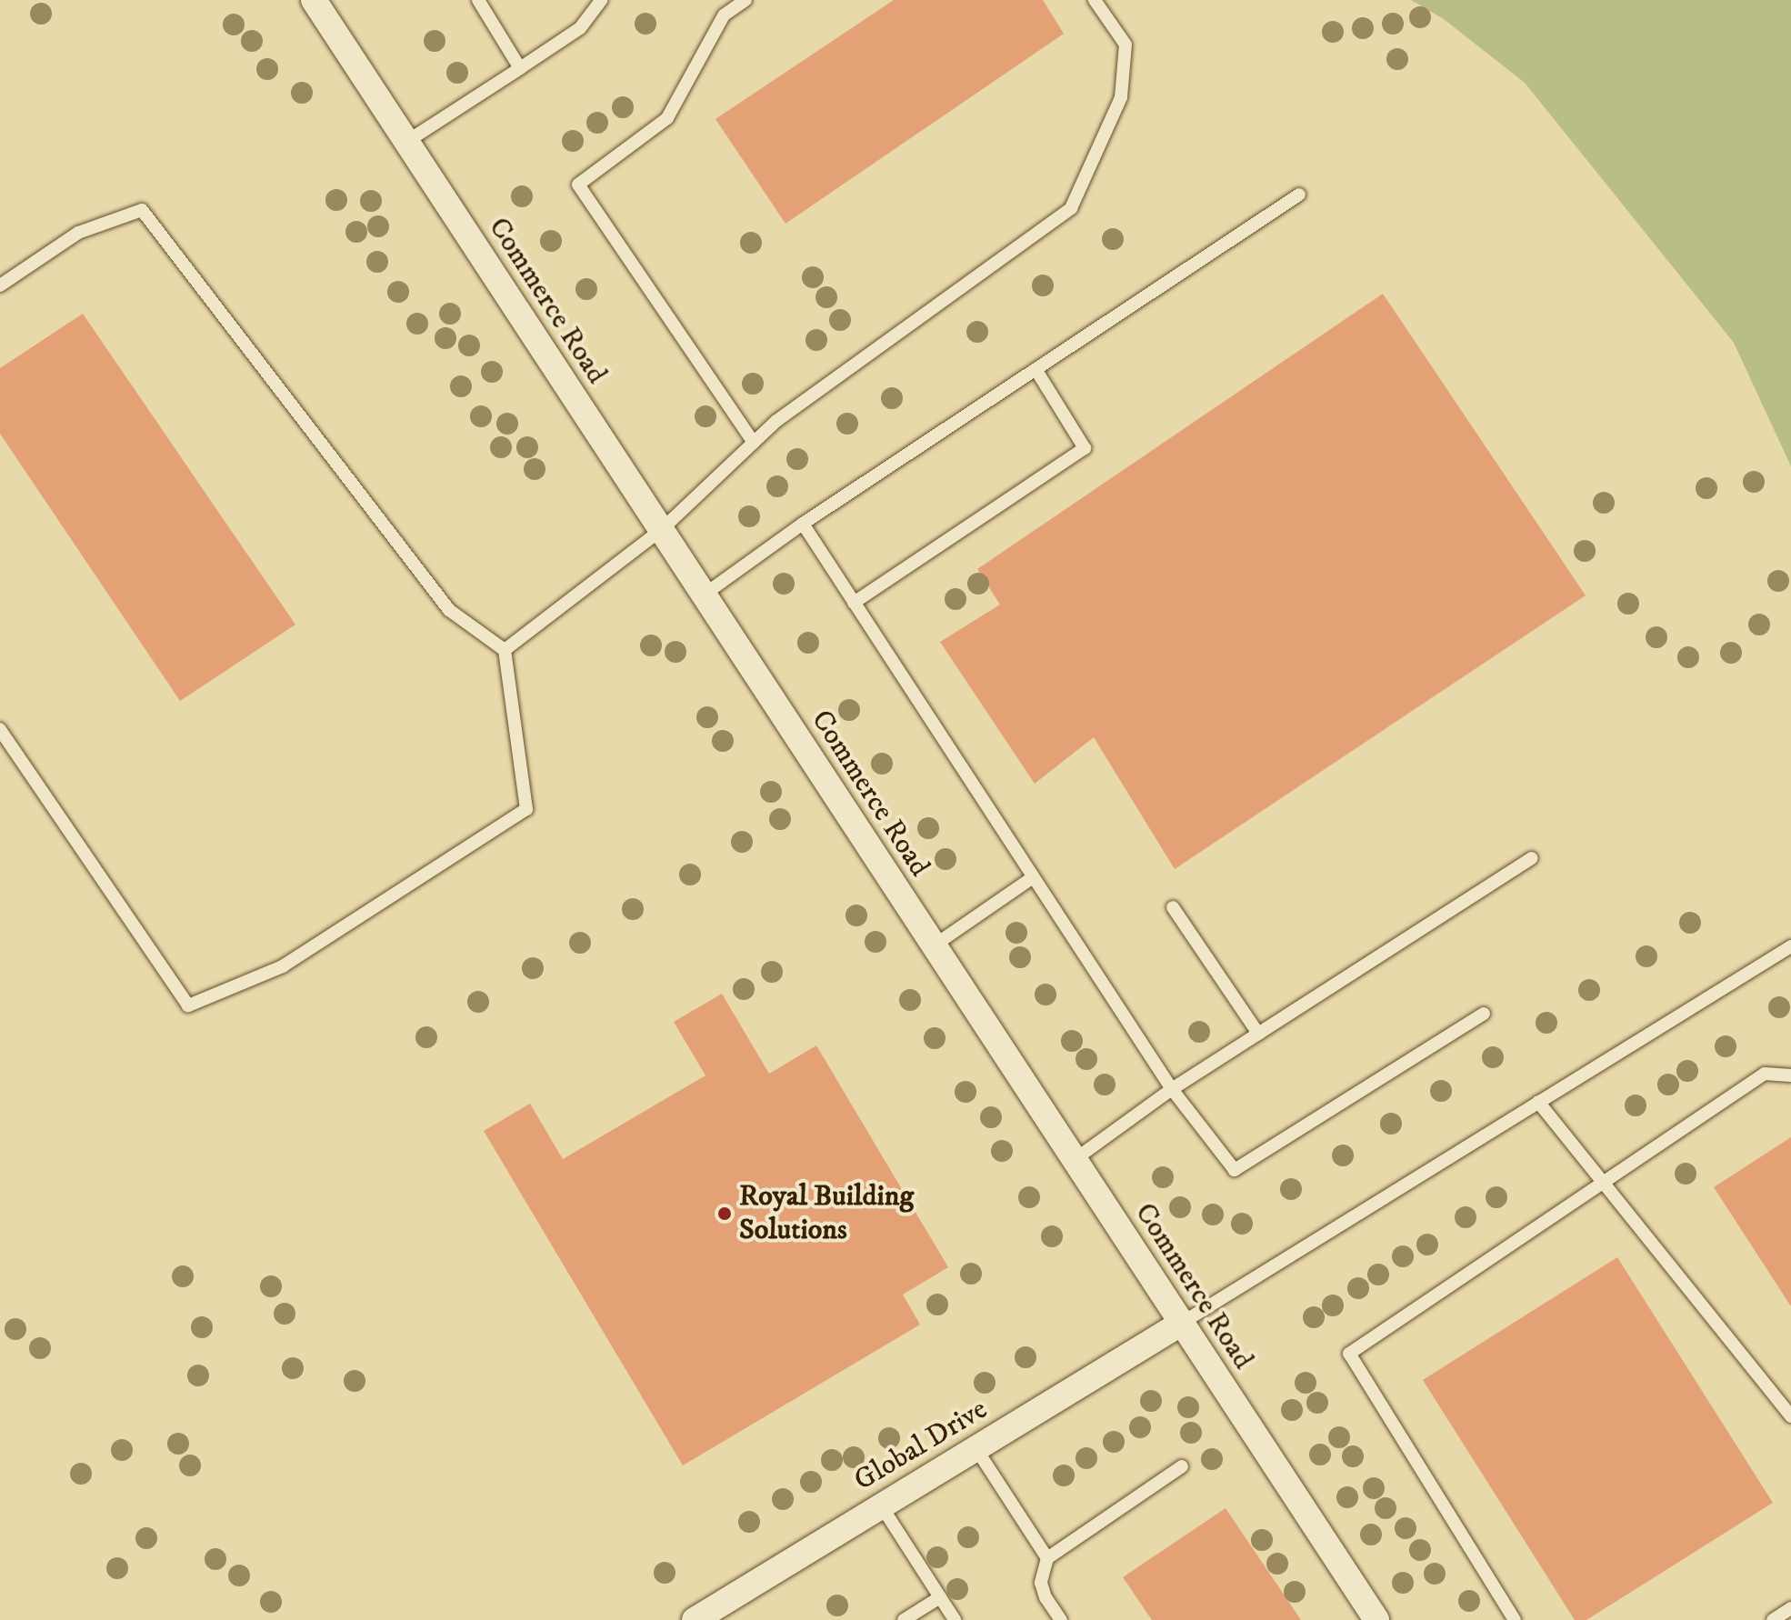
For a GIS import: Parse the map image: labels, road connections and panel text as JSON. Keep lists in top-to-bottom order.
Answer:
{
  "streets": {
    "street": ["Commerce Road", "Global Drive"]
  },
  "crossings": [
    ["Commerce Road", "Global Drive"]
  ],
  "places": ["Royal Building Solutions"]
}
